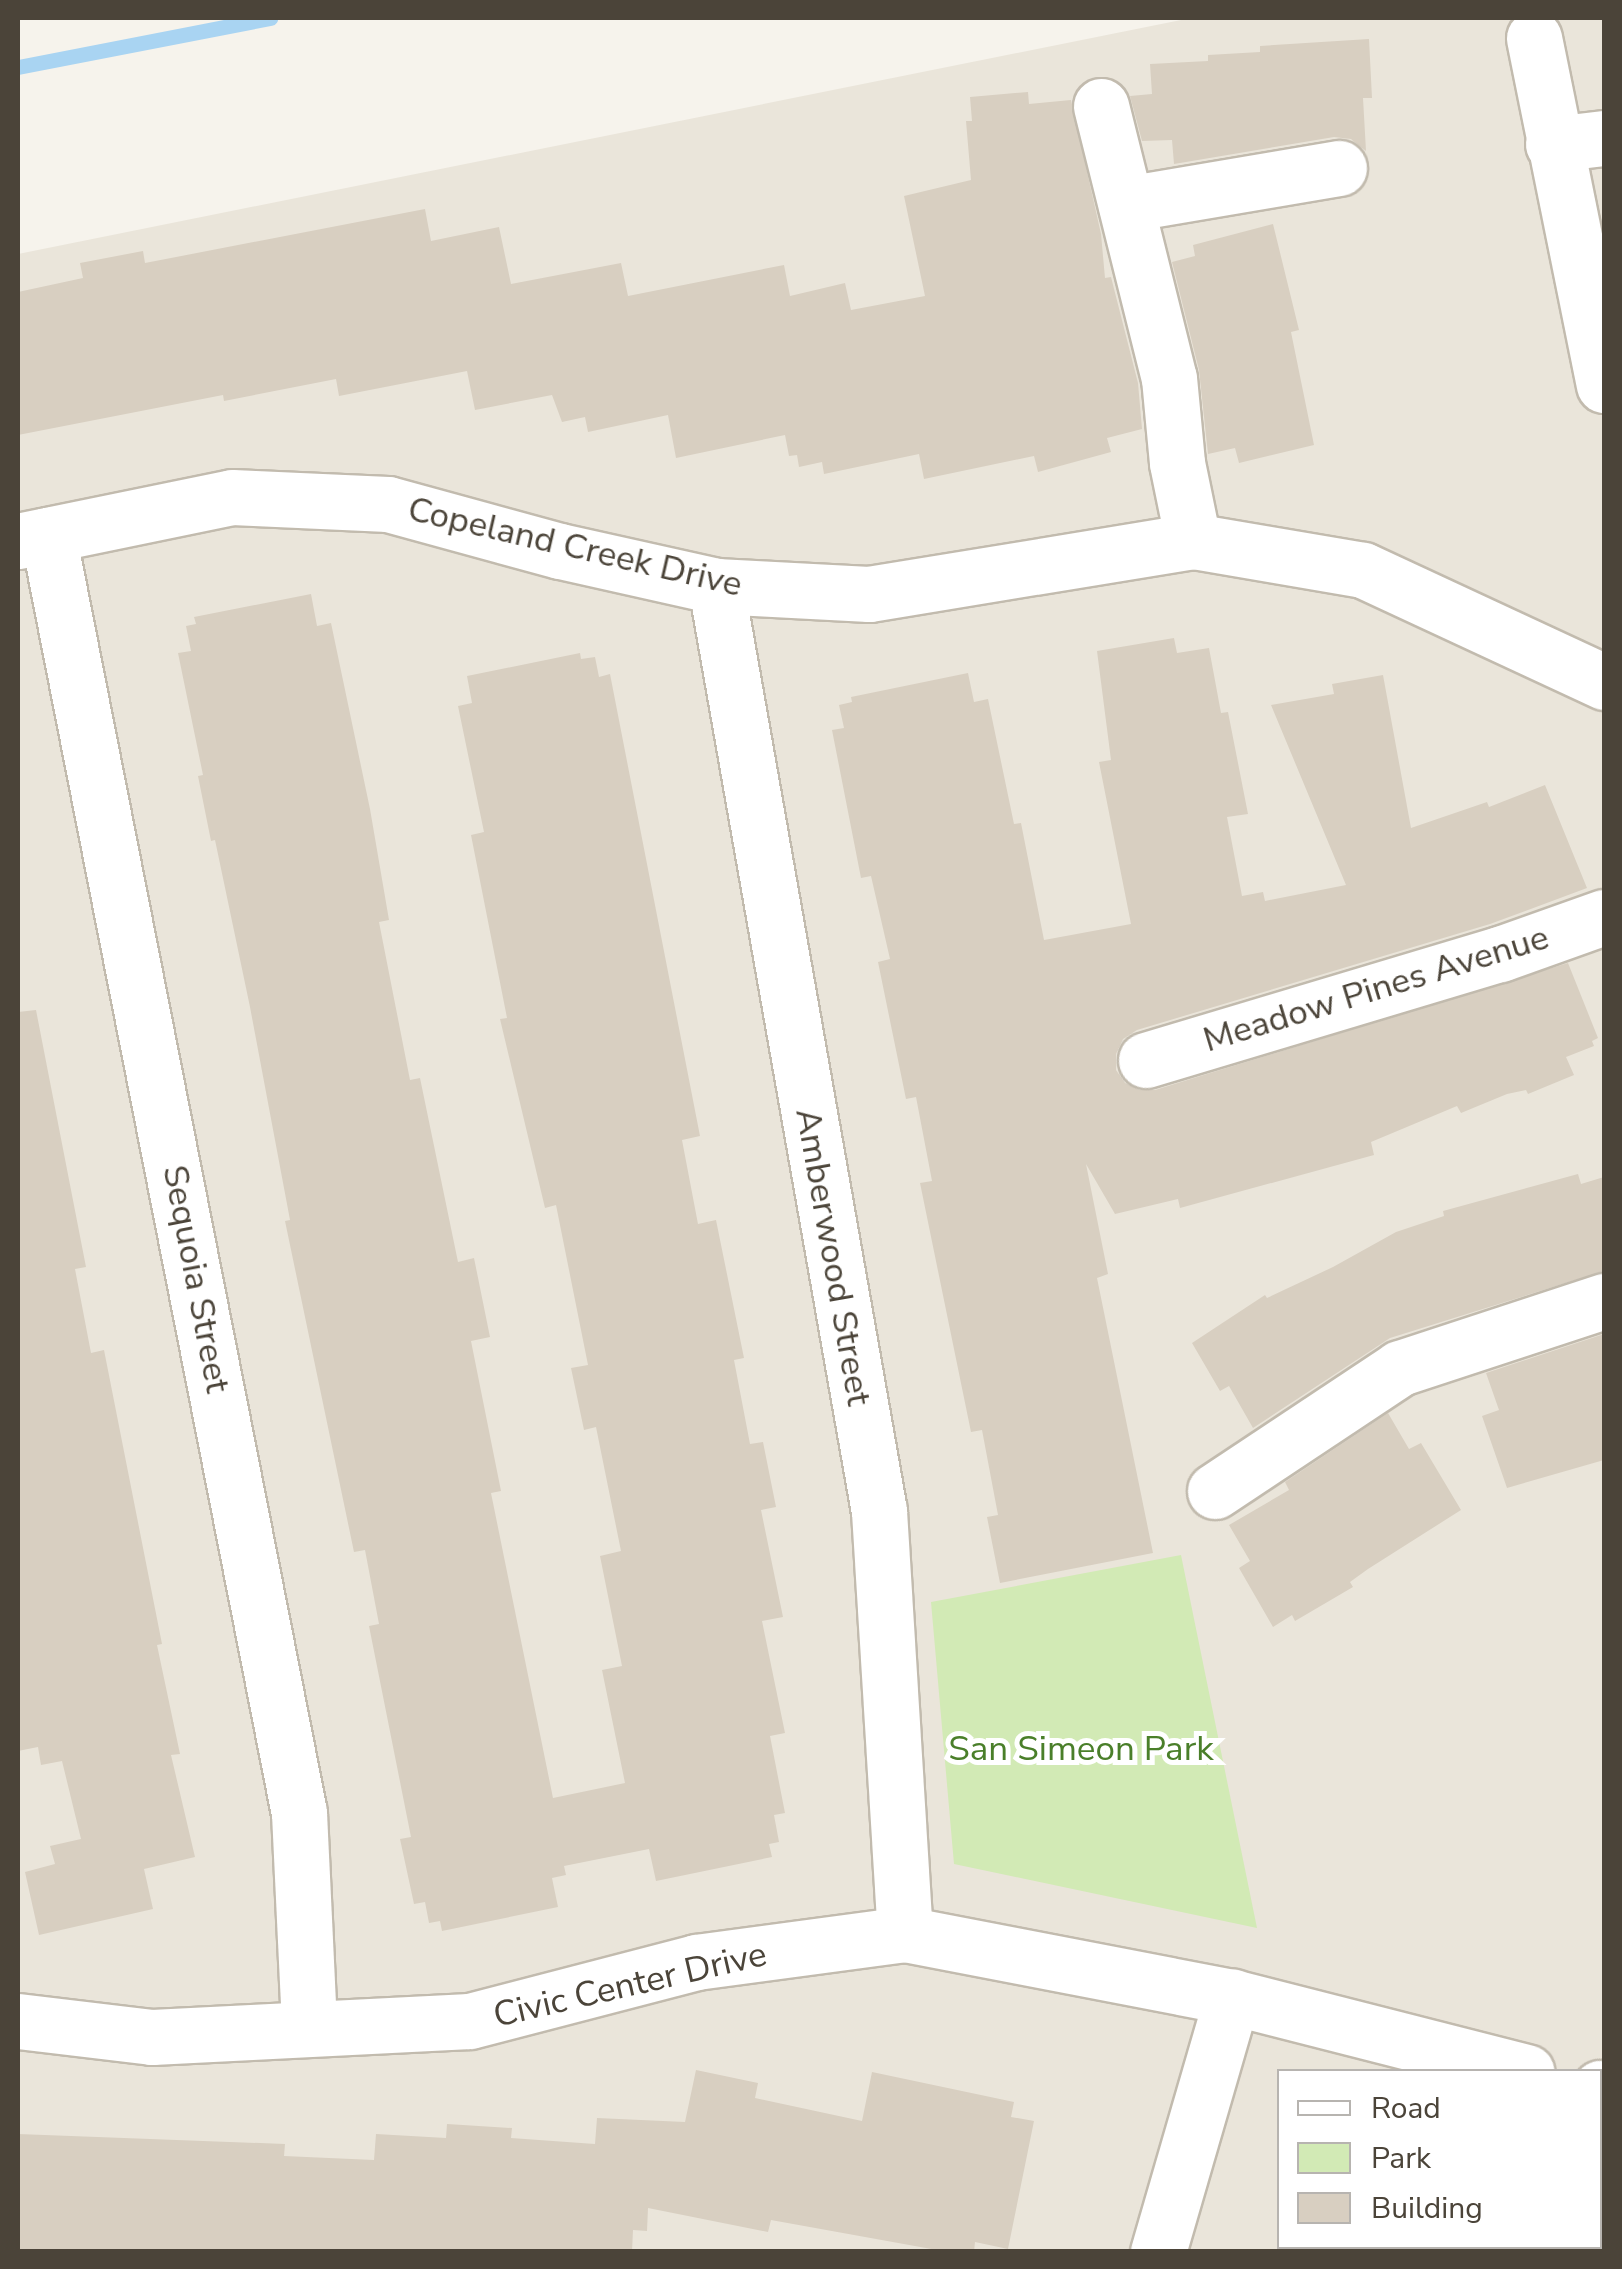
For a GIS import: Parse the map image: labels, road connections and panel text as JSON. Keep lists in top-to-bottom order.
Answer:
{
  "streets": {
    "street": [
      "Copeland Creek Drive",
      "Meadow Pines Avenue",
      "Amberwood Street",
      "Sequoia Street",
      "Civic Center Drive"
    ]
  },
  "crossings": [
    ["Copeland Creek Drive", "Amberwood Street"],
    ["Copeland Creek Drive", "Sequoia Street"],
    ["Amberwood Street", "Civic Center Drive"],
    ["Sequoia Street", "Civic Center Drive"]
  ],
  "parks": ["San Simeon Park"],
  "legend": ["Road", "Park", "Building"]
}
